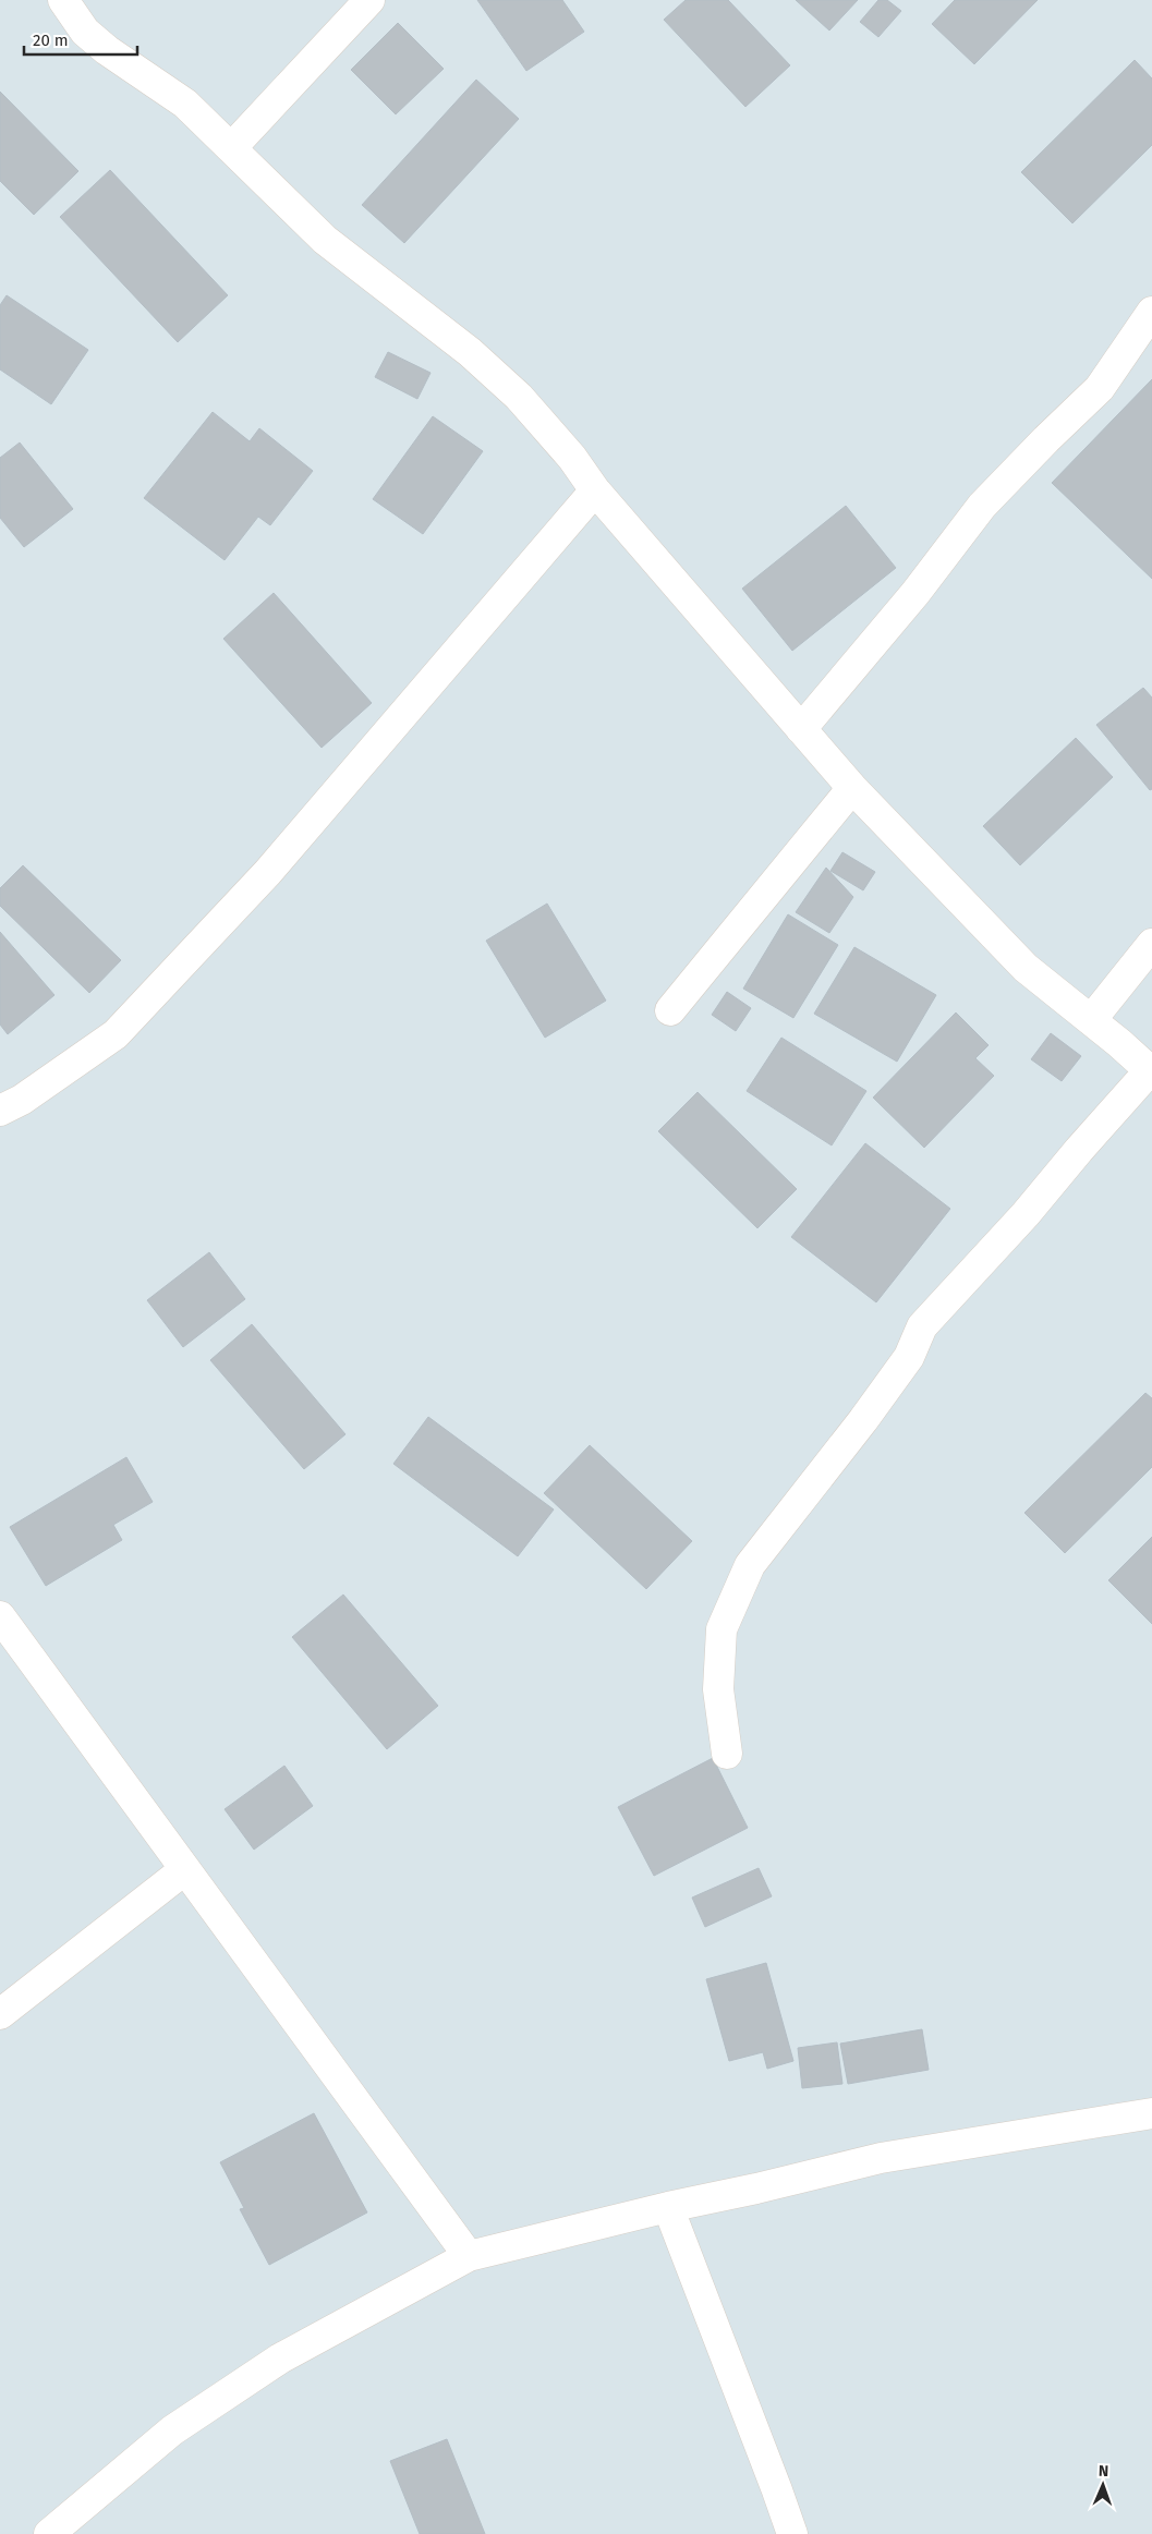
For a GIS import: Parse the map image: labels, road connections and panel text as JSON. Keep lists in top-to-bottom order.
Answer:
{
  "scale_bar": "20 m",
  "north": "top"
}
